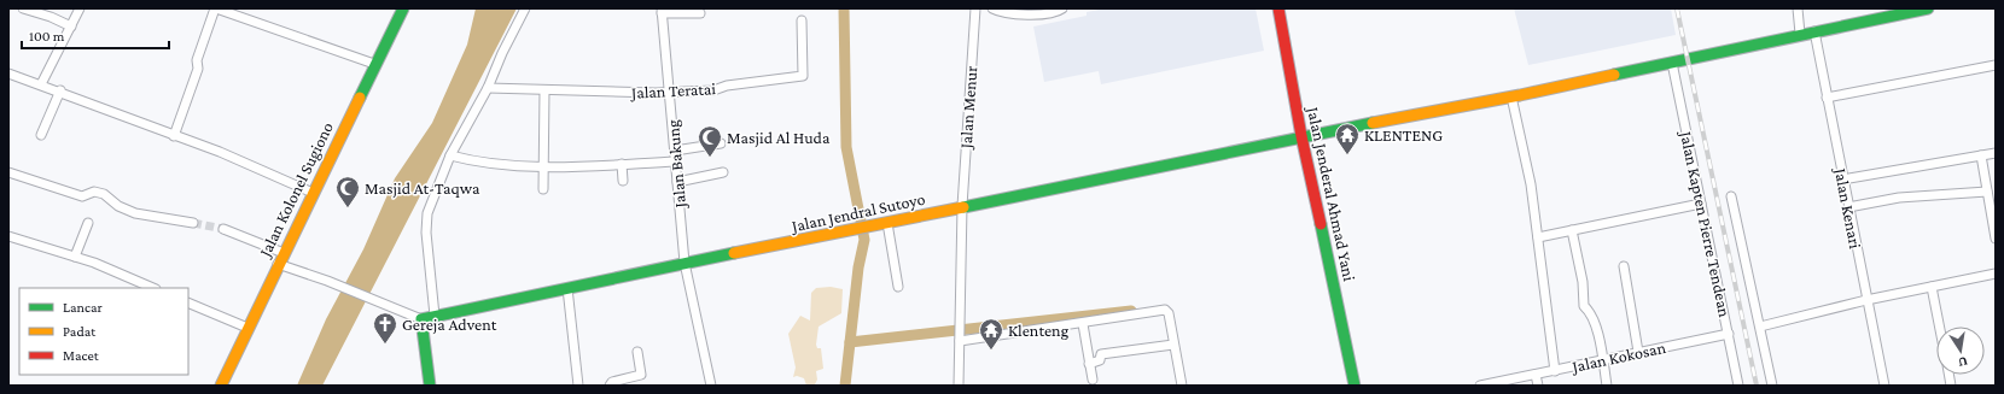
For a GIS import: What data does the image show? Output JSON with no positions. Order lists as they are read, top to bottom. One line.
{"streets":{"street":["Jalan Teratai","Jalan Menur","Jalan Bakung","Jalan Kolonel Sugiono","Jalan Jenderal Ahmad Yani","Jalan Kenari","Jalan Jendral Sutoyo","Jalan Kapten Pierre Tendean","Jalan Kokosan"]},"crossings":[["Jalan Teratai","Jalan Bakung"],["Jalan Menur","Jalan Jendral Sutoyo"],["Jalan Bakung","Jalan Jendral Sutoyo"],["Jalan Jenderal Ahmad Yani","Jalan Jendral Sutoyo"],["Jalan Kenari","Jalan Jendral Sutoyo"],["Jalan Jendral Sutoyo","Jalan Kapten Pierre Tendean"],["Jalan Kapten Pierre Tendean","Jalan Kokosan"]],"places":{"temple":["KLENTENG","Klenteng"],"mosque":["Masjid Al Huda","Masjid At-Taqwa"],"church":["Gereja Advent"]},"legend":["Lancar","Padat","Macet"],"scale_bar":"100 m","north":"bottom"}
